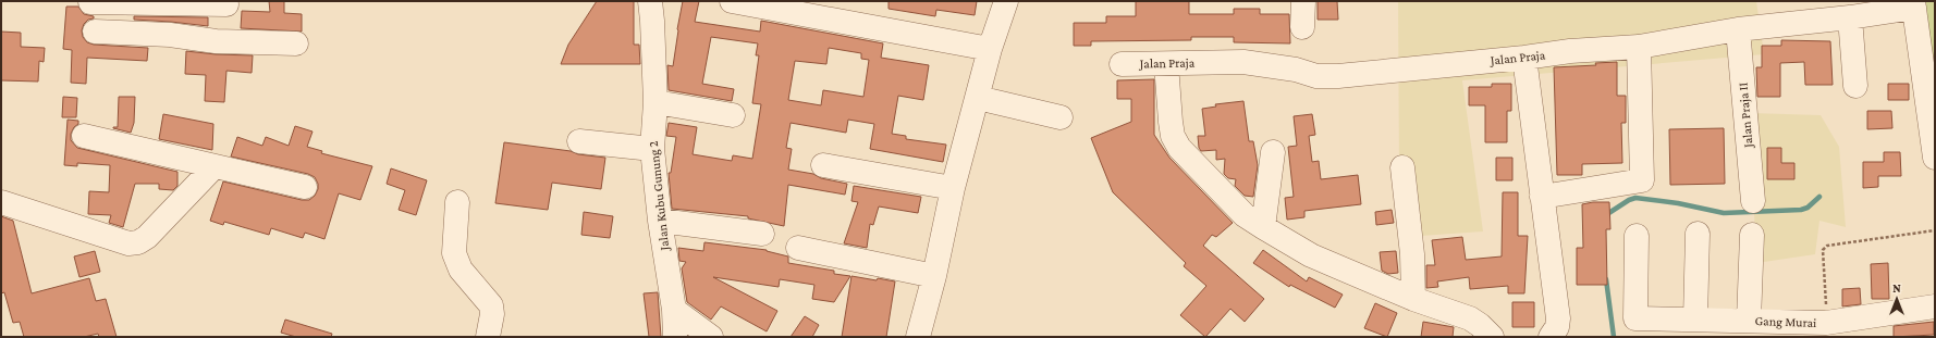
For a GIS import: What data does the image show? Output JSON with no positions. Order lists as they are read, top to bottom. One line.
{"streets":{"street":["Jalan Praja","Jalan Praja II","Jalan Kubu Gunung 2","Gang Murai"]},"crossings":[["Jalan Praja","Jalan Praja II"]],"north":"top"}
